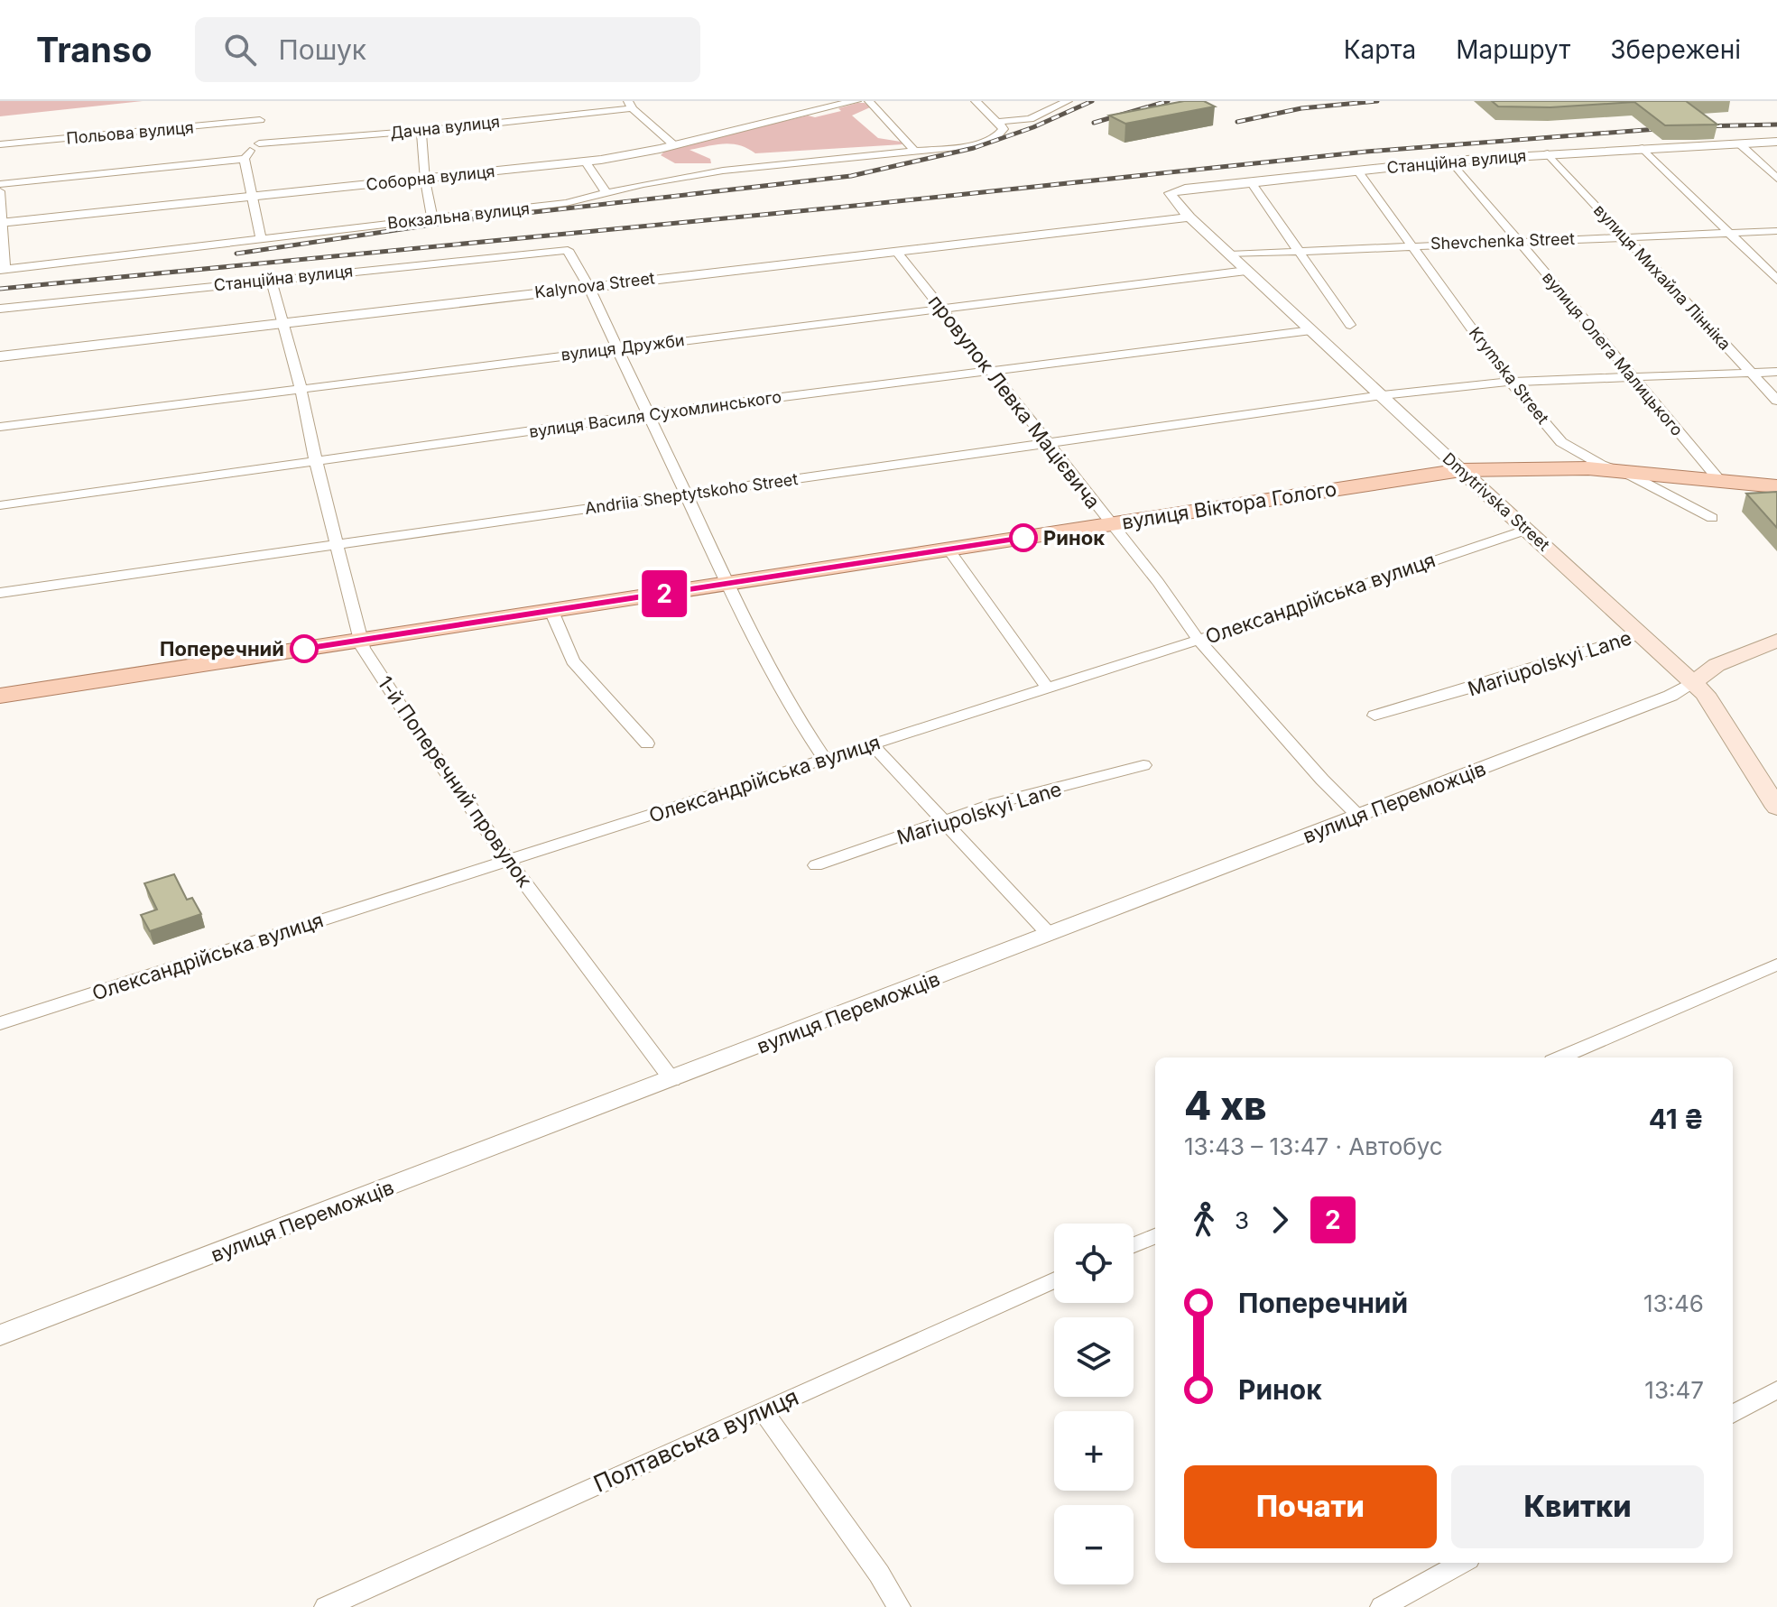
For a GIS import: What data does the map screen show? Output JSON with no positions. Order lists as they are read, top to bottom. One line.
{"streets":{"main road":["Dmytrivska Street","вулиця Віктора Голого"],"street":["Дачна вулиця","Польова вулиця","Станційна вулиця","Соборна вулиця","Вокзальна вулиця","Shevchenka Street","вулиця Михайла Лінніка","Kalynova Street","вулиця Дружби","вулиця Олега Малицького","Krymska Street","провулок Левка Мацієвича","вулиця Василя Сухомлинського","Andriia Sheptytskoho Street","Олександрійська вулиця","Mariupolskyi Lane","1-й Поперечний провулок","вулиця Переможців","Полтавська вулиця"]},"crossings":[["Дачна вулиця","Польова вулиця"],["Станційна вулиця","вулиця Михайла Лінніка"],["Станційна вулиця","Kalynova Street"],["Станційна вулиця","вулиця Олега Малицького"],["Станційна вулиця","Krymska Street"],["Станційна вулиця","Dmytrivska Street"],["Станційна вулиця","1-й Поперечний провулок"],["Shevchenka Street","вулиця Михайла Лінніка"],["Shevchenka Street","вулиця Олега Малицького"],["Shevchenka Street","Krymska Street"],["Shevchenka Street","Dmytrivska Street"],["вулиця Михайла Лінніка","Andriia Sheptytskoho Street"],["Kalynova Street","провулок Левка Мацієвича"],["Kalynova Street","Dmytrivska Street"],["Kalynova Street","1-й Поперечний провулок"],["вулиця Дружби","провулок Левка Мацієвича"],["вулиця Дружби","Dmytrivska Street"],["вулиця Дружби","1-й Поперечний провулок"],["вулиця Олега Малицького","Andriia Sheptytskoho Street"],["вулиця Олега Малицького","вулиця Віктора Голого"],["Krymska Street","Andriia Sheptytskoho Street"],["Krymska Street","вулиця Віктора Голого"],["провулок Левка Мацієвича","вулиця Василя Сухомлинського"],["провулок Левка Мацієвича","Andriia Sheptytskoho Street"],["провулок Левка Мацієвича","вулиця Віктора Голого"],["провулок Левка Мацієвича","Олександрійська вулиця"],["провулок Левка Мацієвича","вулиця Переможців"],["вулиця Василя Сухомлинського","Dmytrivska Street"],["вулиця Василя Сухомлинського","1-й Поперечний провулок"],["Andriia Sheptytskoho Street","Dmytrivska Street"],["Andriia Sheptytskoho Street","1-й Поперечний провулок"],["Dmytrivska Street","вулиця Віктора Голого"],["Dmytrivska Street","Олександрійська вулиця"],["Dmytrivska Street","Mariupolskyi Lane"],["Dmytrivska Street","вулиця Переможців"],["вулиця Віктора Голого","1-й Поперечний провулок"],["Олександрійська вулиця","1-й Поперечний провулок"],["1-й Поперечний провулок","вулиця Переможців"]],"places":["Ринок","Поперечний"],"lines":["bus line 2"],"page":{"header":"Transo","search":"Пошук","nav":["Карта","Маршрут","Збережені"],"on_map":"2","heading":["4 хв","13:43 – 13:47 · Автобус","41 ₴"],"legs":["3","2"],"map_buttons":["+","−"],"list":[{"name":"Поперечний","value":"13:46"},{"name":"Ринок","value":"13:47"}],"buttons":["Почати","Квитки"]}}
